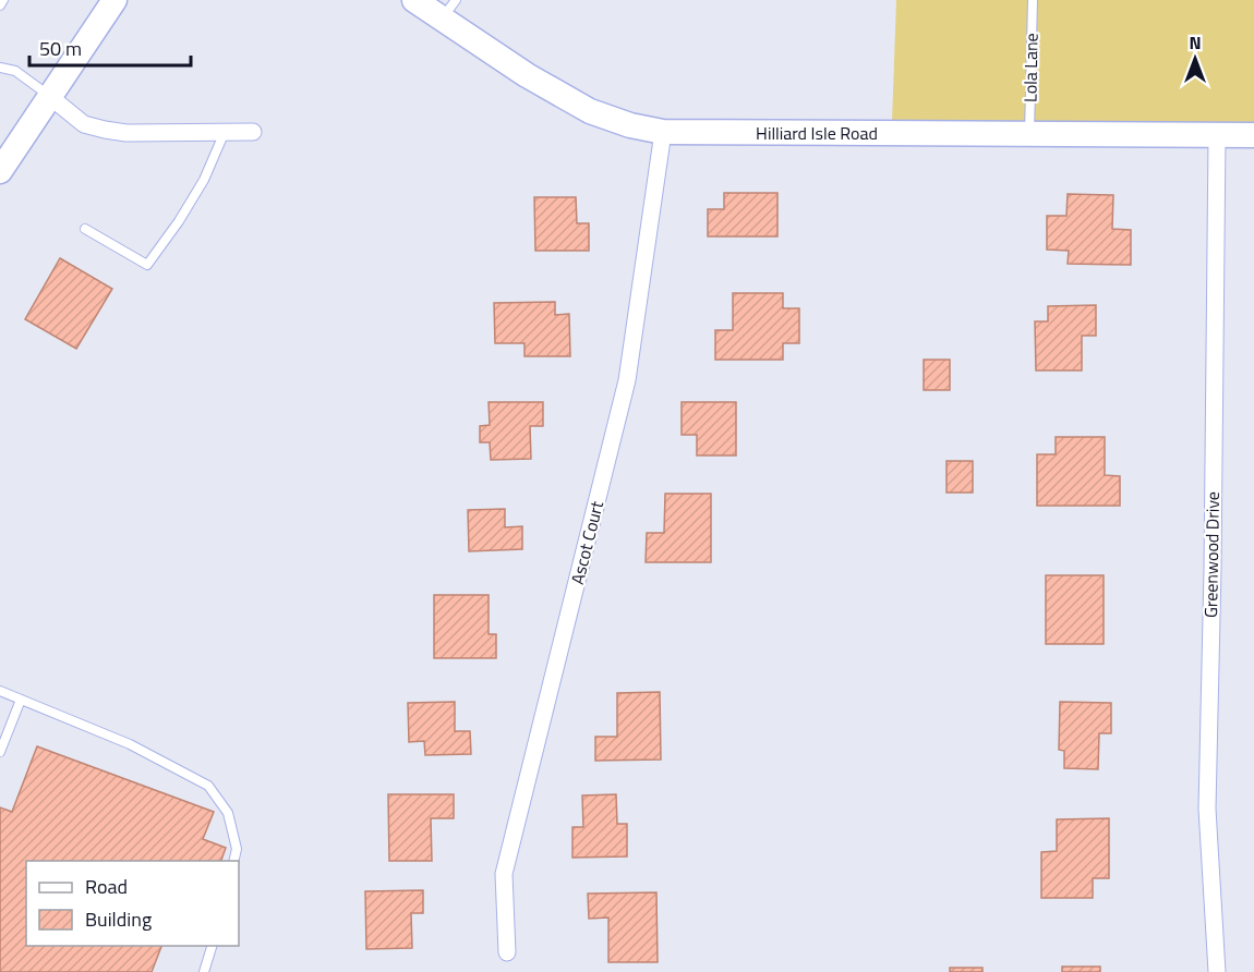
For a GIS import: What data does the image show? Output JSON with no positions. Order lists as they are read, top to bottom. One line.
{"streets":{"street":["Hilliard Isle Road","Ascot Court","Greenwood Drive"],"lane":["Lola Lane"]},"crossings":[["Lola Lane","Hilliard Isle Road"],["Hilliard Isle Road","Ascot Court"],["Hilliard Isle Road","Greenwood Drive"]],"legend":["Road","Building"],"scale_bar":"50 m","north":"top"}
